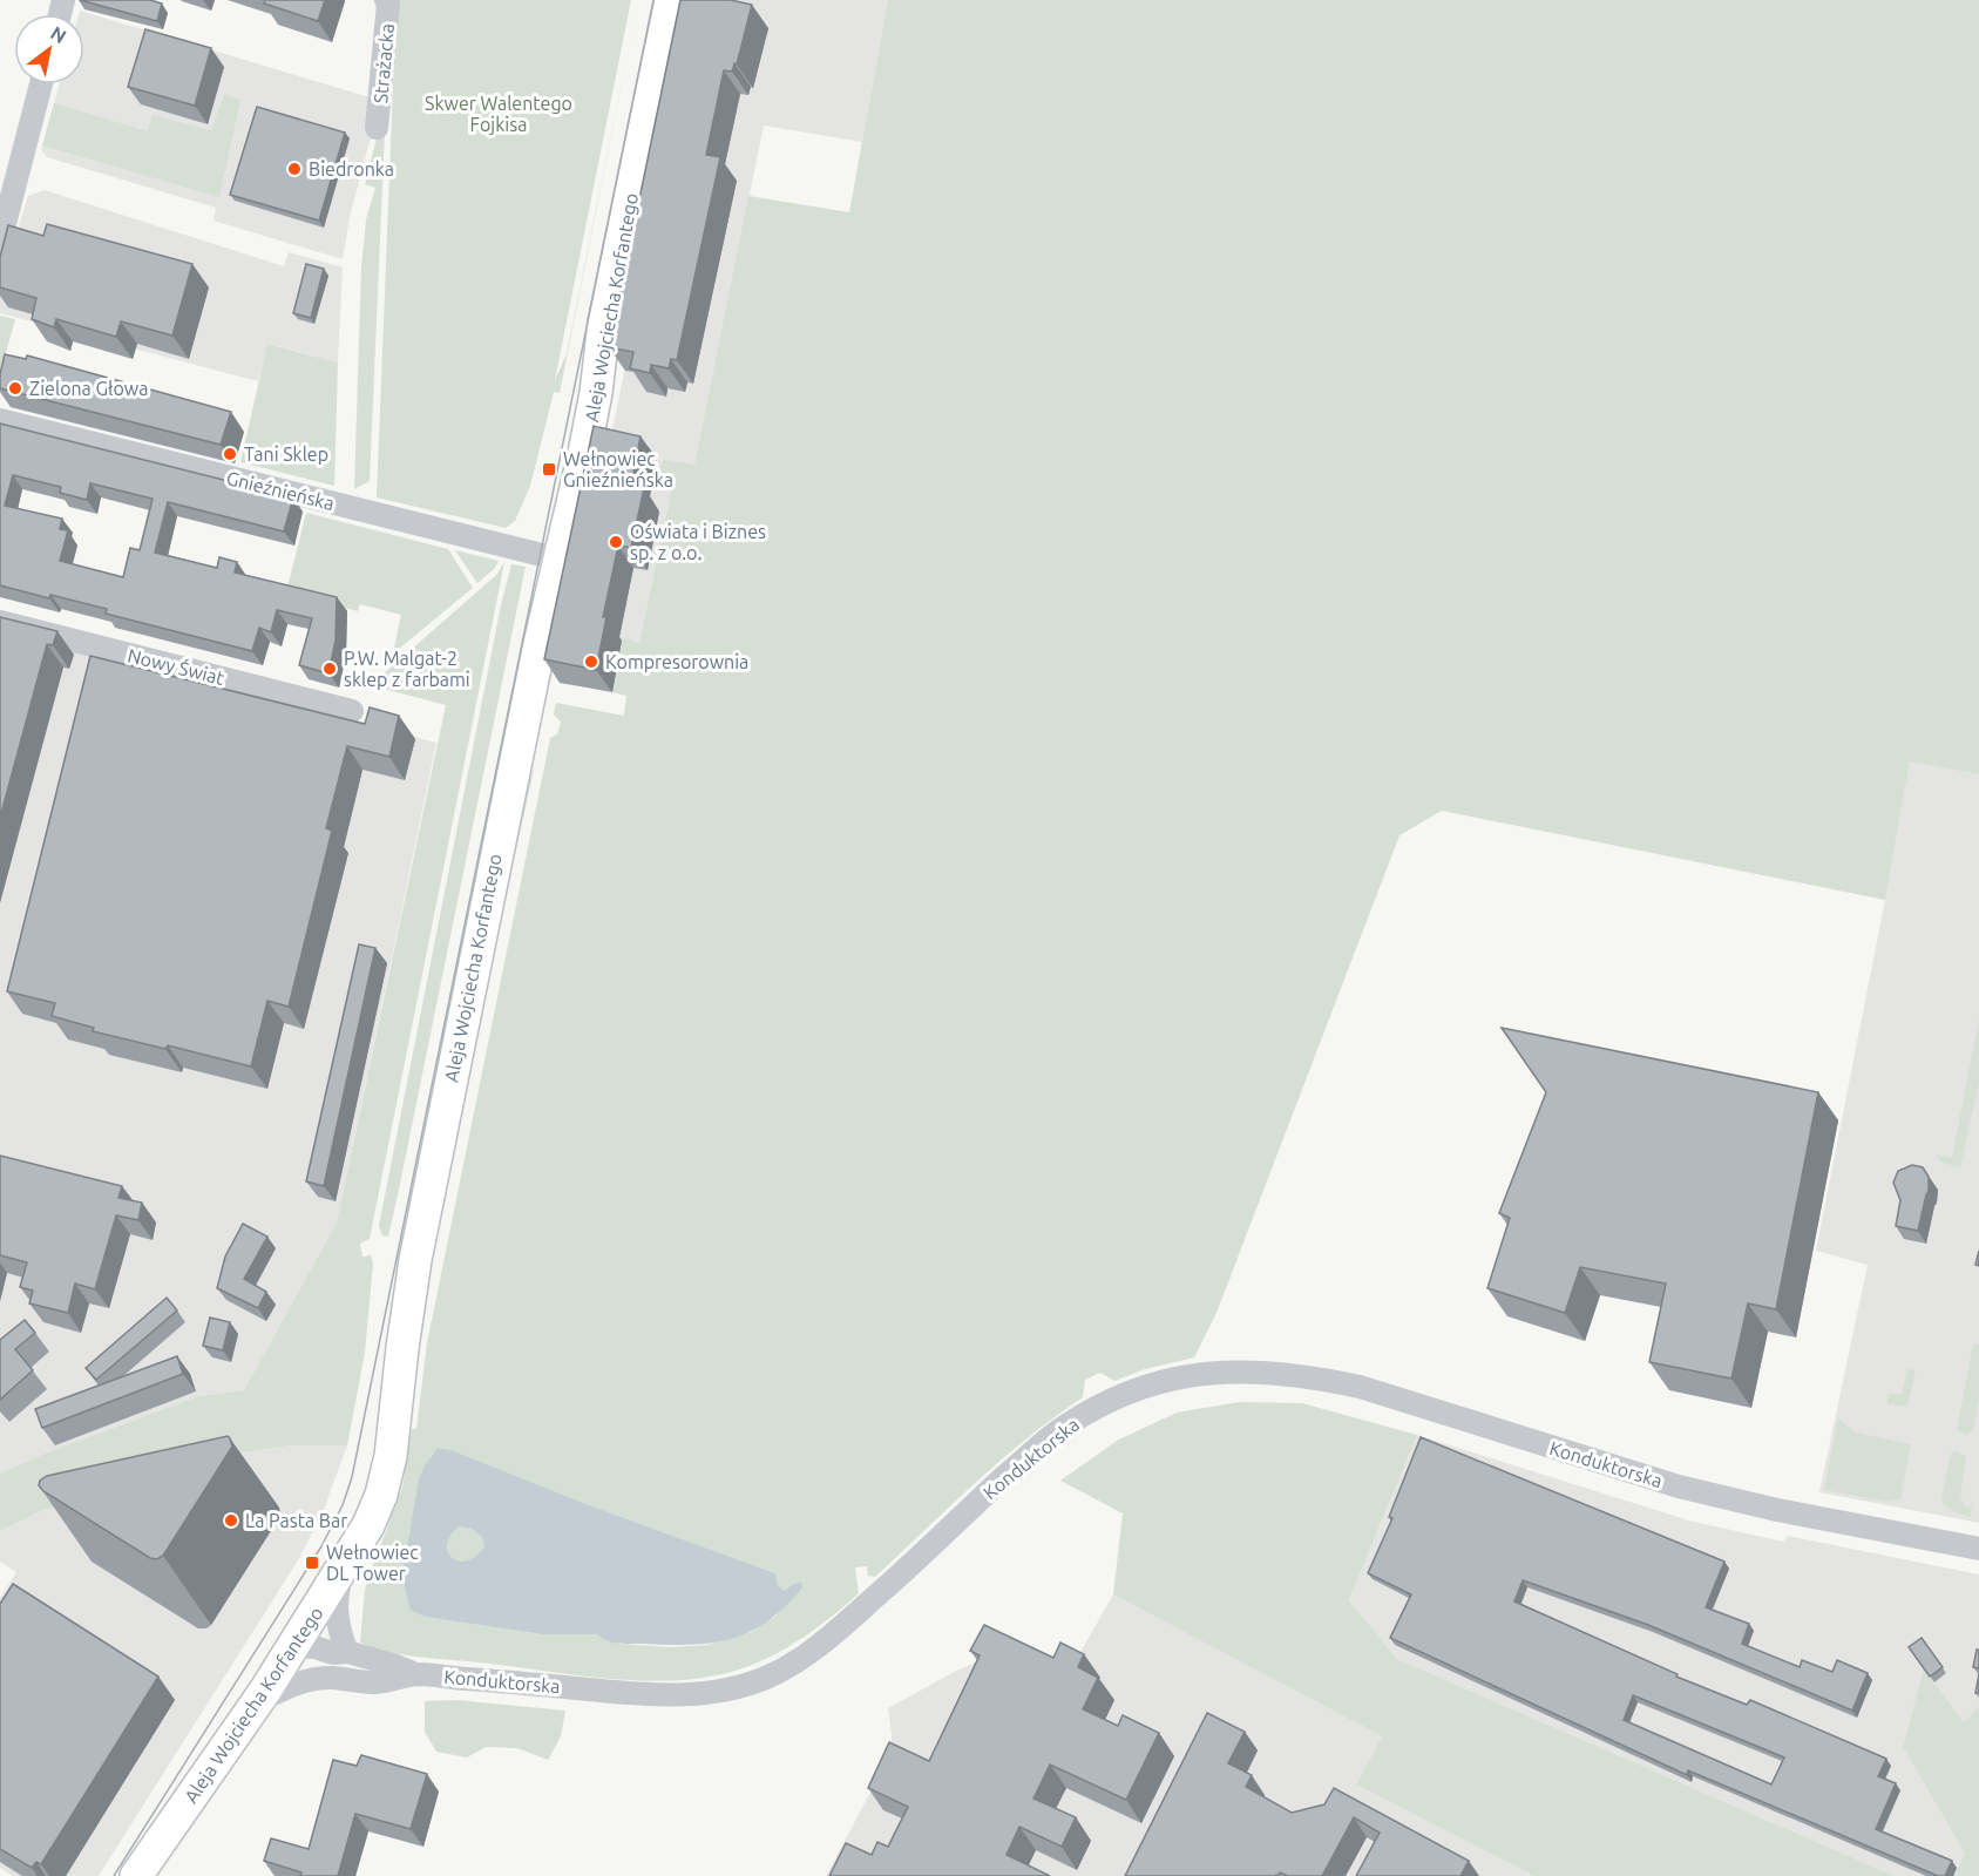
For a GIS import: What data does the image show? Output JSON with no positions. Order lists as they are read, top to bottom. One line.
{"streets":{"main road":["Aleja Wojciecha Korfantego"],"street":["Strażacka","Gnieźnieńska","Nowy Świat","Konduktorska"]},"crossings":[["Aleja Wojciecha Korfantego","Gnieźnieńska"],["Aleja Wojciecha Korfantego","Konduktorska"]],"parks":["Skwer Walentego Fojkisa"],"places":{"other":["Biedronka","Zielona Głowa","Tani Sklep","Oświata i Biznes sp. z o.o.","Kompresorownia","P.W. Malgat-2 sklep z farbami","La Pasta Bar"],"transit":["Wełnowiec Gnieźnieńska","Wełnowiec DL Tower"]},"north":"top right"}
